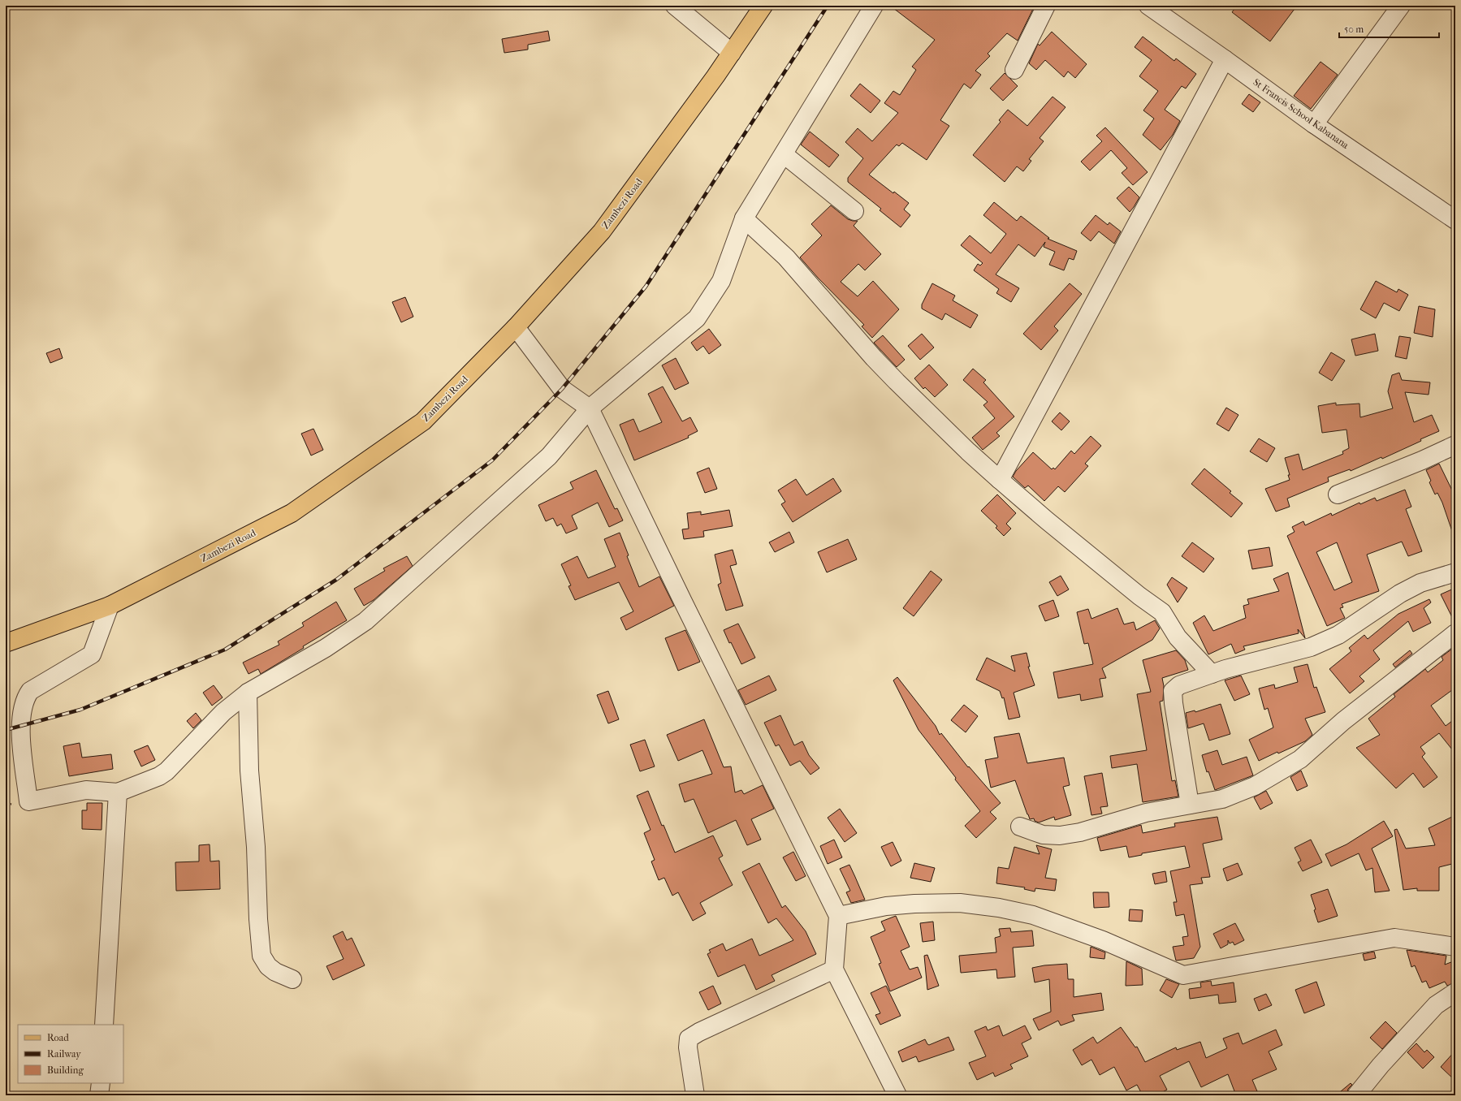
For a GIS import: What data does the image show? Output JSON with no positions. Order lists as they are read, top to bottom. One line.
{"streets":{"main road":["Zambezi Road"],"street":["St Francis School Kabanana"]},"legend":["Road","Railway","Building"],"scale_bar":"50 m"}
